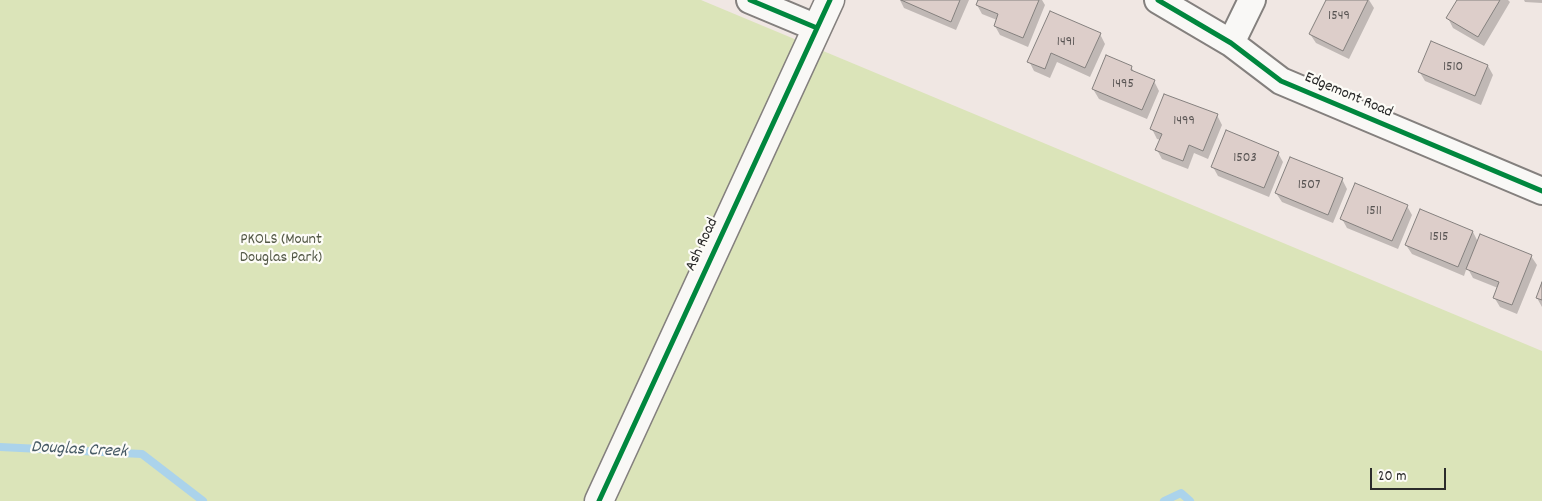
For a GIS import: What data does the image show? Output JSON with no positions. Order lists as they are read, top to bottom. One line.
{"streets":{"main road":["Ash Road"],"street":["Edgemont Road"]},"water":["Douglas Creek"],"parks":["PKOLS (Mount Douglas Park)"],"house_numbers":["1549","1491","1510","1495","1499","1503","1507","1511","1515"],"scale_bar":"20 m"}
